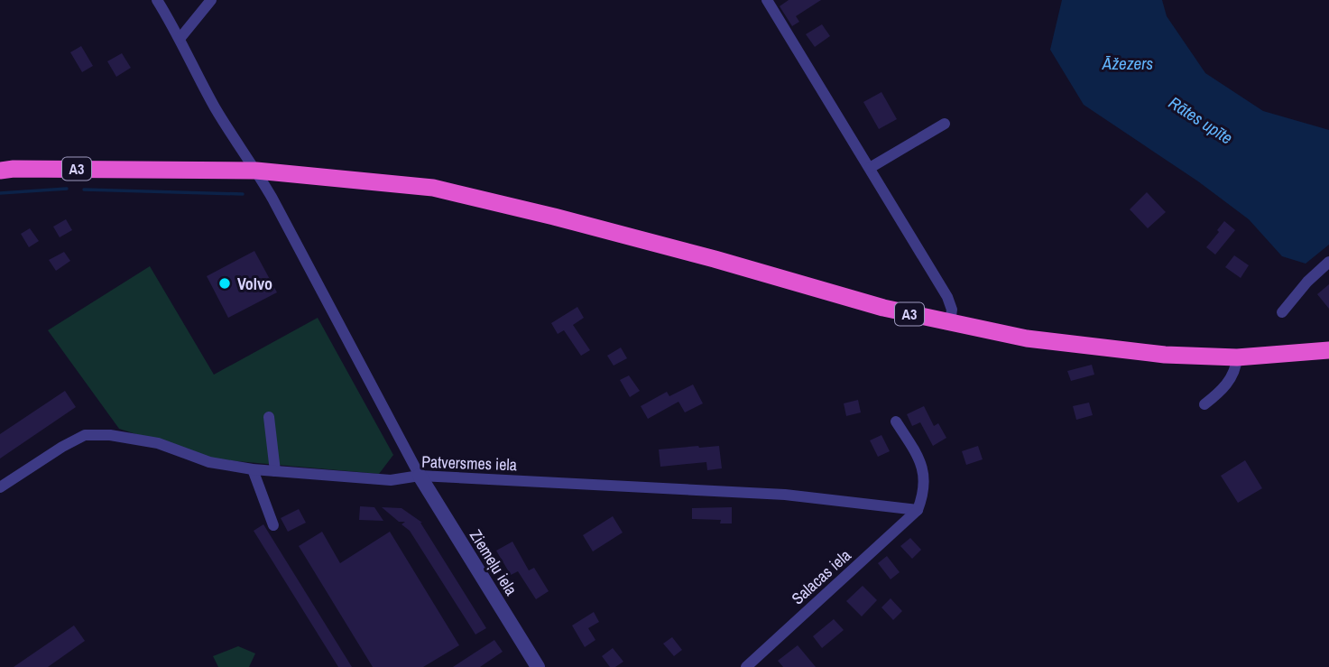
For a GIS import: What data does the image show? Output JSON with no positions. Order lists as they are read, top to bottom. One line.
{"streets":{"highway":["A3"],"street":["Patversmes iela","Ziemeļu iela","Salacas iela"]},"crossings":[["Patversmes iela","Ziemeļu iela"],["Patversmes iela","Salacas iela"]],"water":["Āžezers","Rātes upīte"],"places":["Volvo"]}
